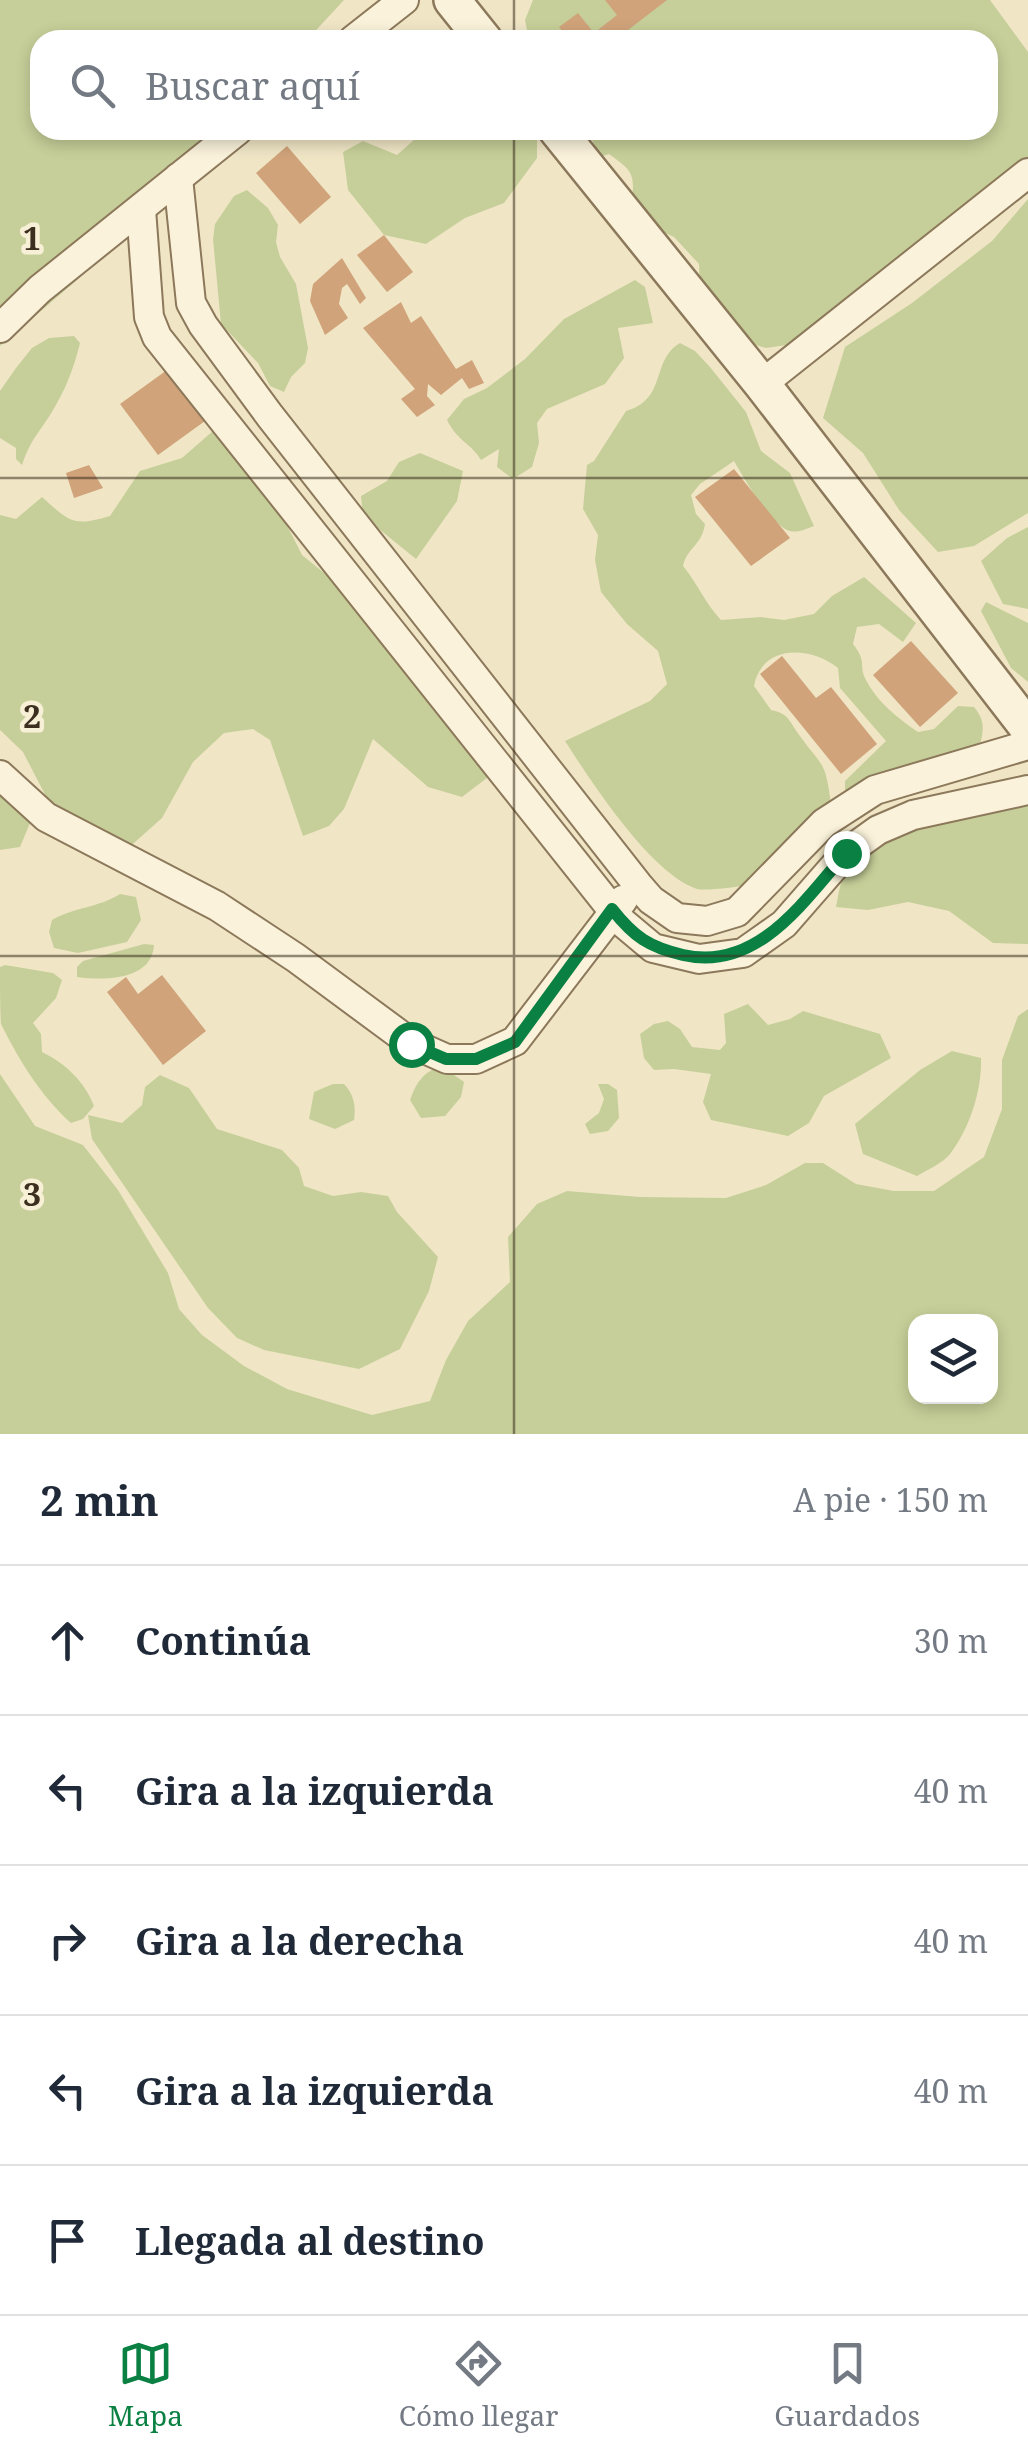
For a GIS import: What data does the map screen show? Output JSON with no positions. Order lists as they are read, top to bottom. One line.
{"page":{"search":"Buscar aquí","heading":["2 min","A pie · 150 m"],"list":[["Continúa","30 m"],["Gira a la izquierda","40 m"],["Gira a la derecha","40 m"],["Gira a la izquierda","40 m"],"Llegada al destino"],"nav":["Mapa","Cómo llegar","Guardados"]},"grid":{"rows":["1","2","3"]}}
